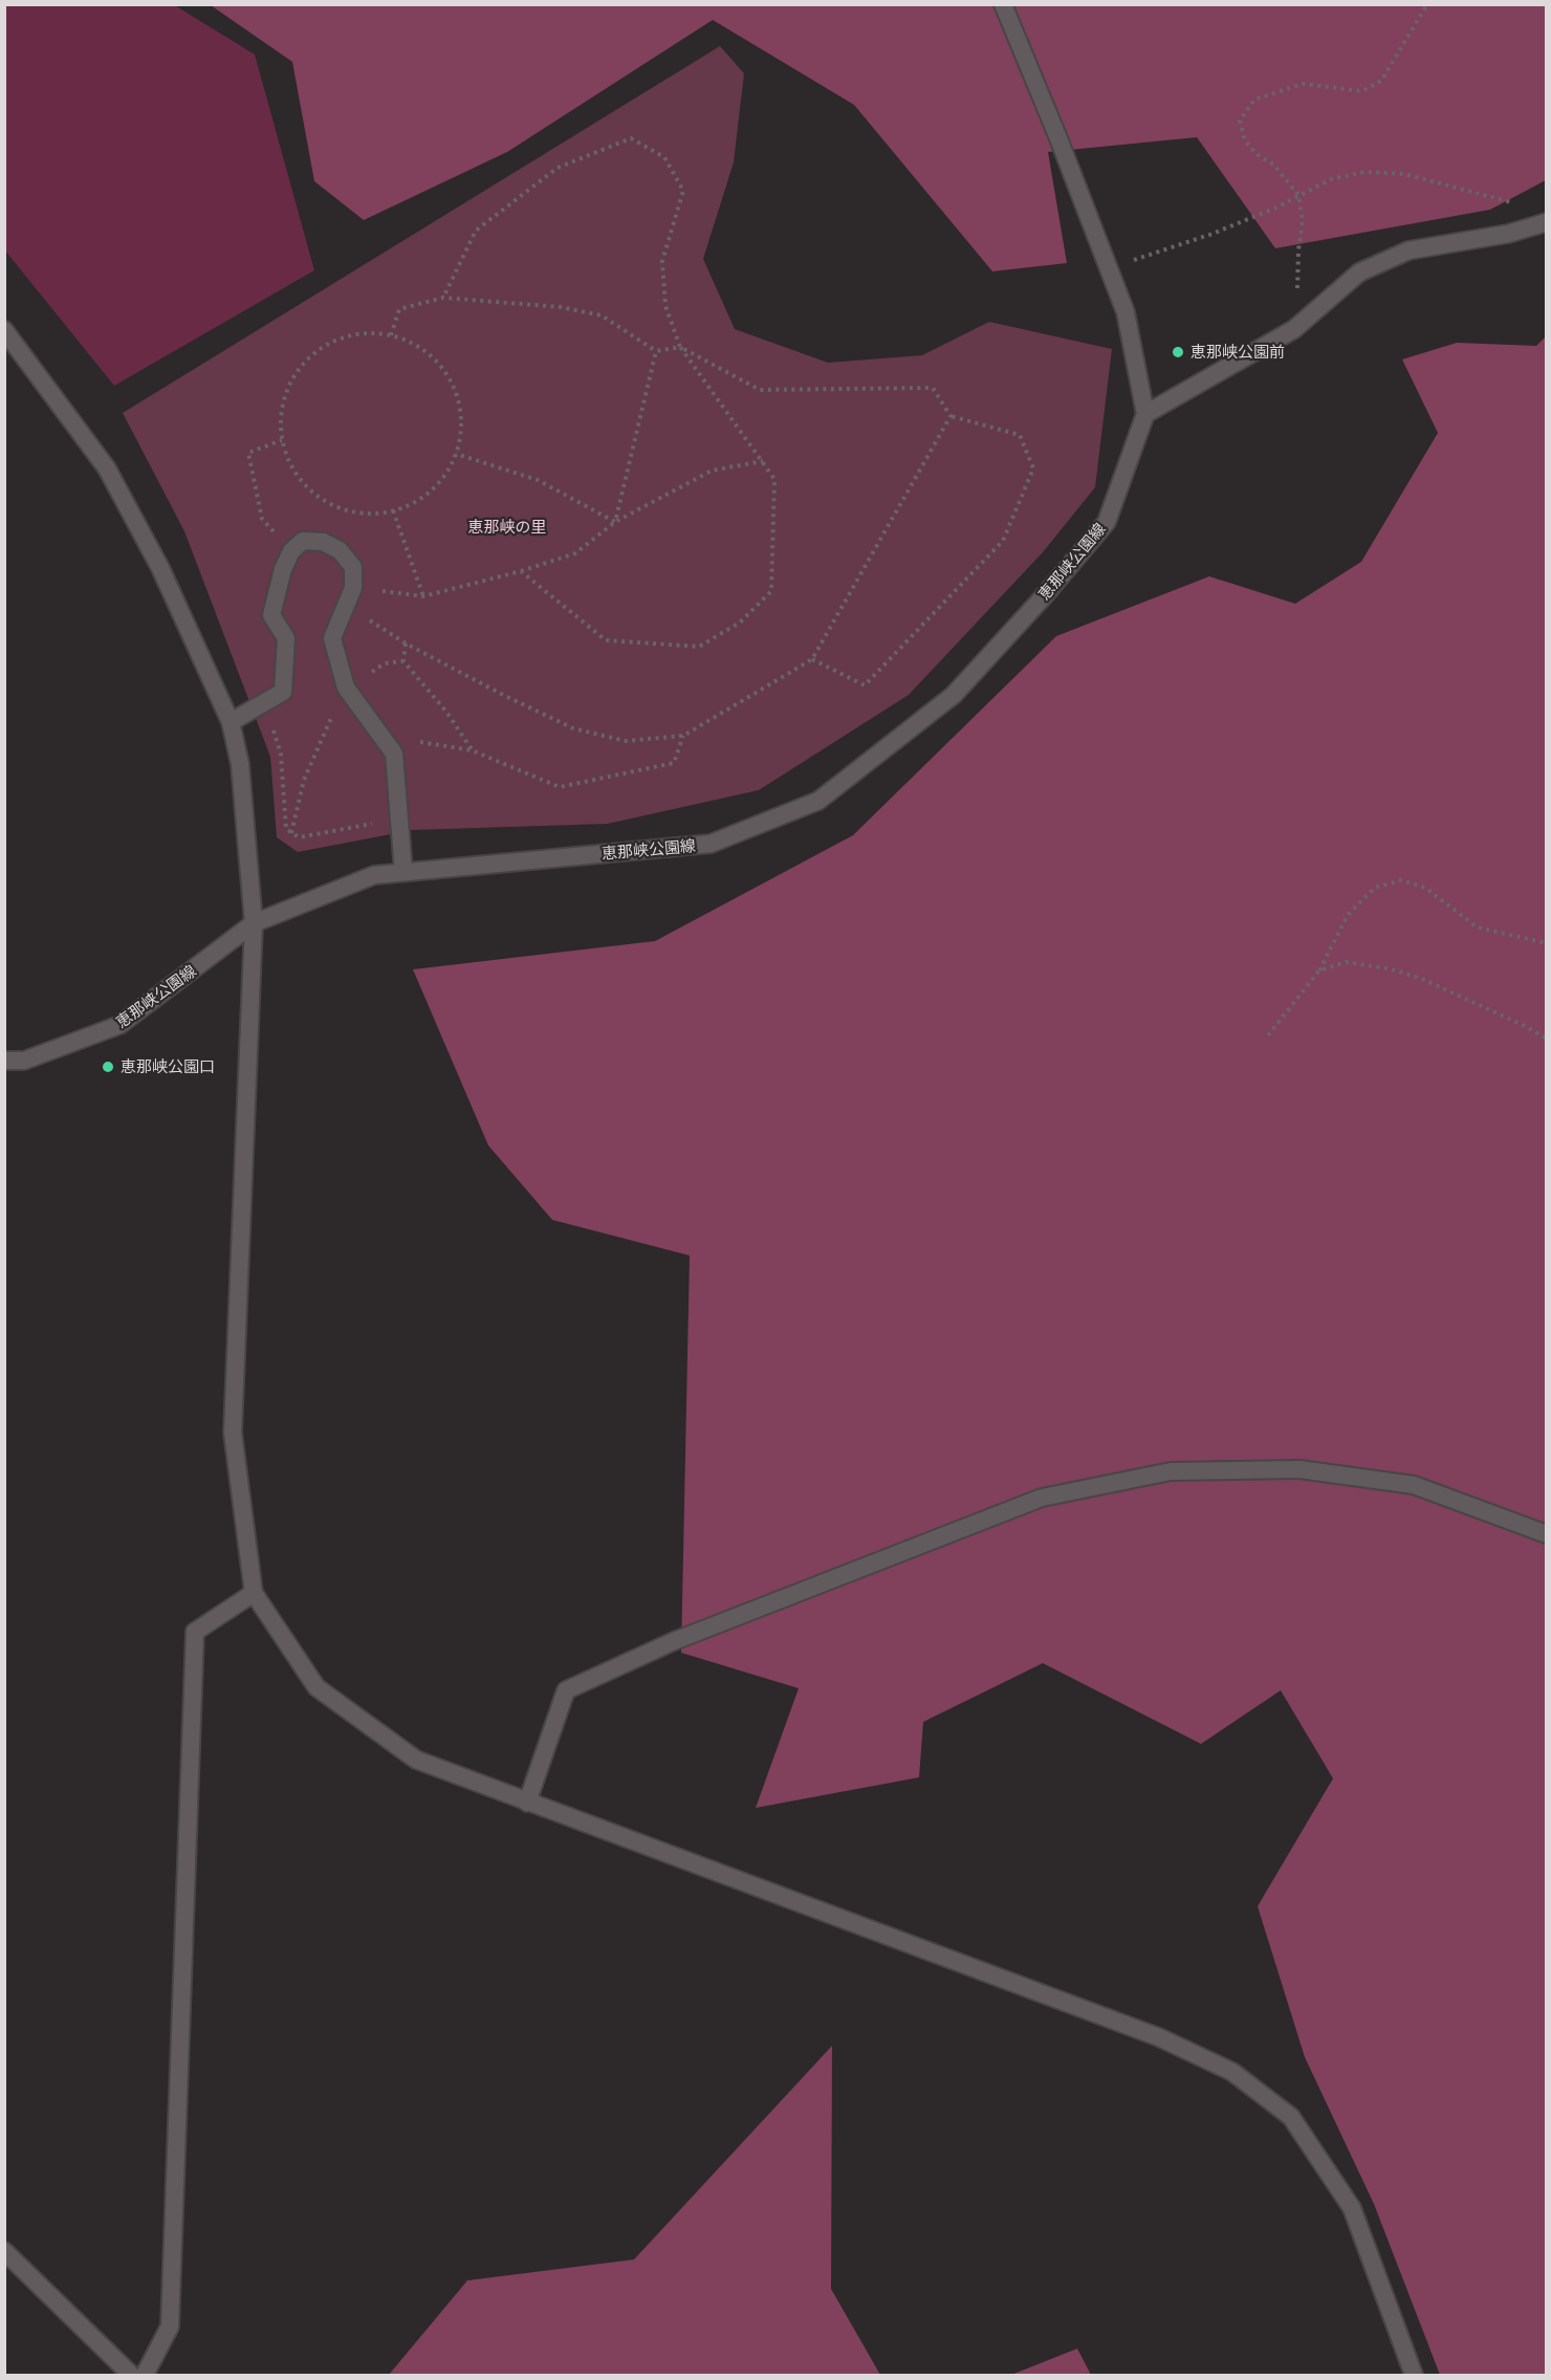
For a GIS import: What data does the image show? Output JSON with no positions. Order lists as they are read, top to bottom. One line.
{"streets":{"street":["恵那峡公園線"]},"parks":["恵那峡の里"],"places":["恵那峡公園前","恵那峡公園口"]}
